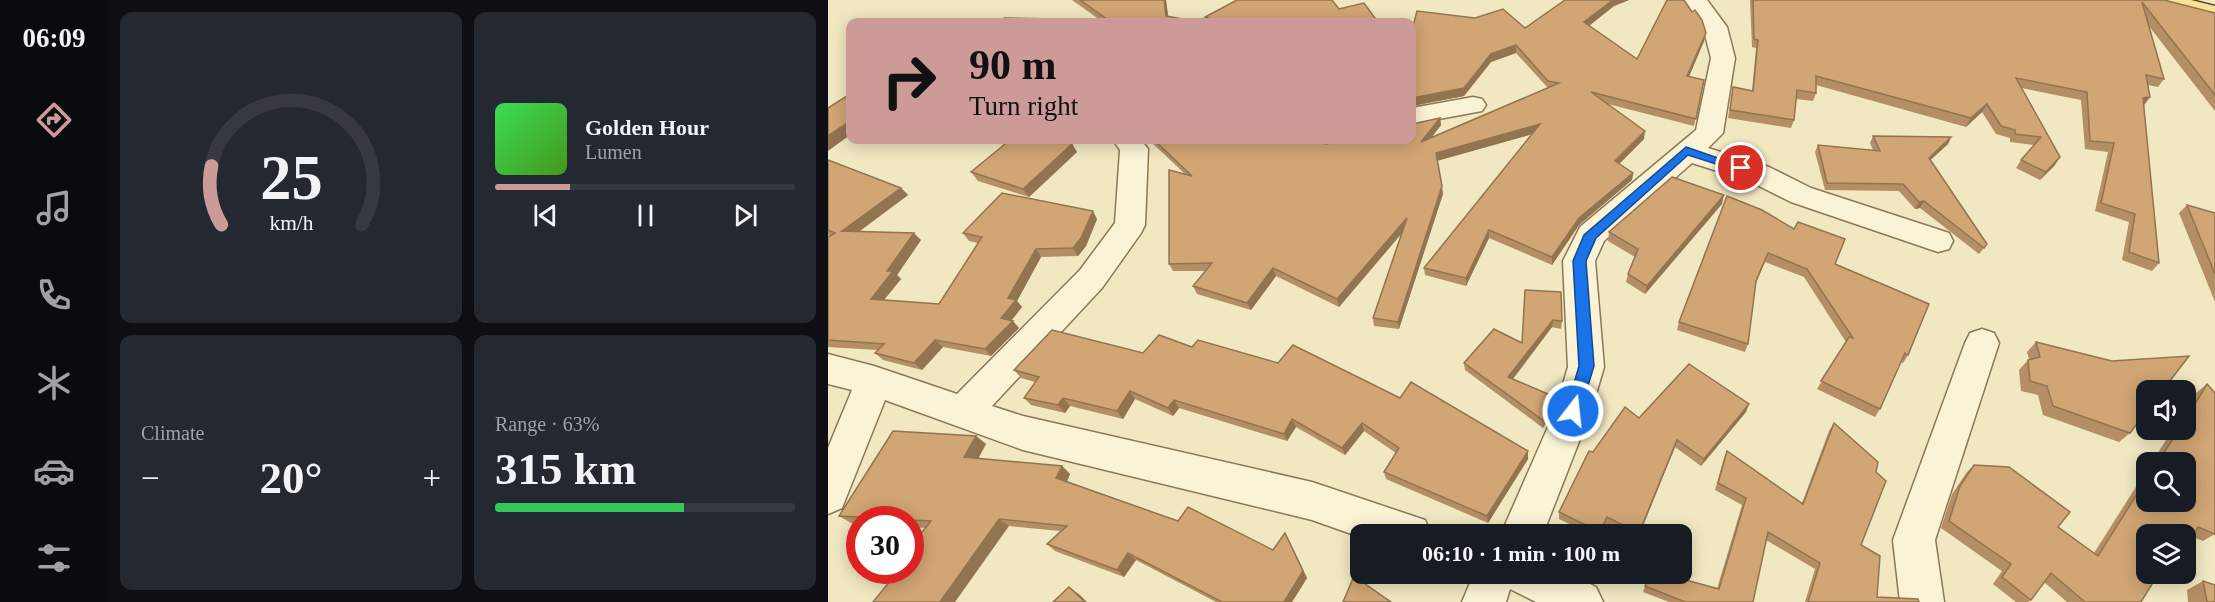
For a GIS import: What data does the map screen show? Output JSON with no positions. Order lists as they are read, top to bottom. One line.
{"page":{"tabs":"06:09","turn":["90 m","Turn right"],"song":["Golden Hour","Lumen"],"tile":["Climate",["Range · 63%","315 km"]],"heat":["−","20°","+"],"limit":"30","trip":"06:10 · 1 min · 100 m","gauge":["25","km/h"]}}
